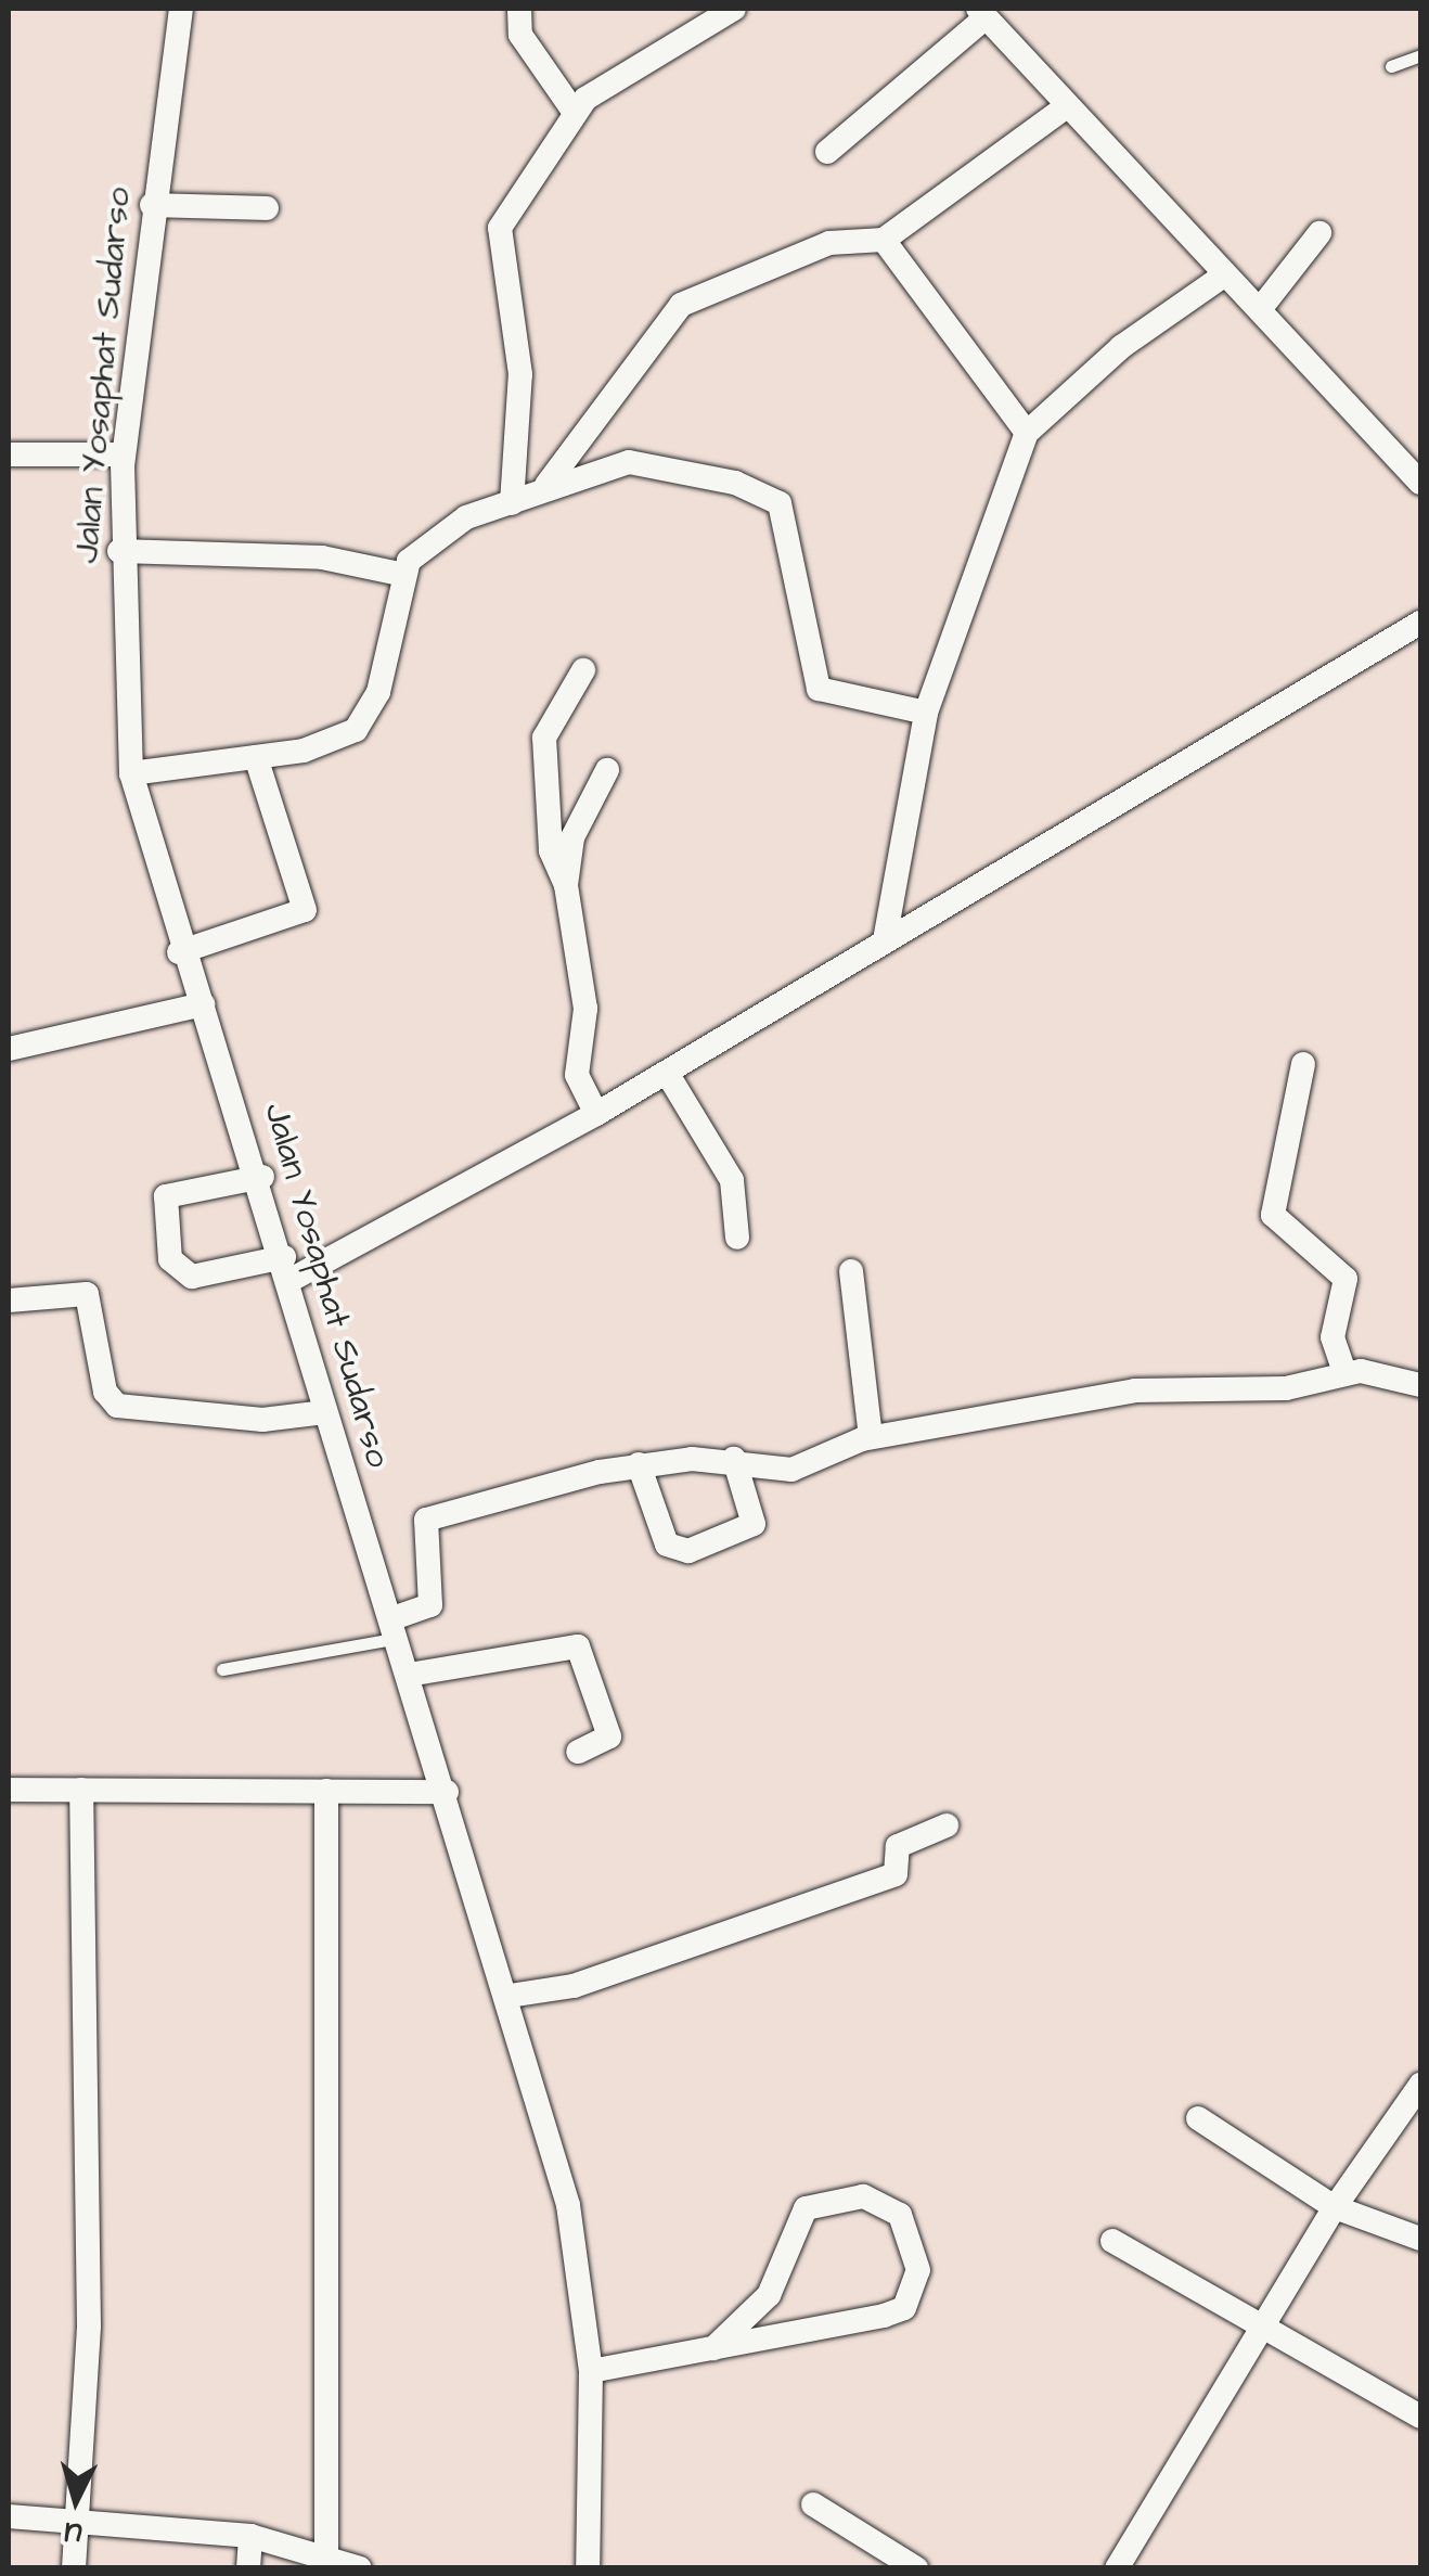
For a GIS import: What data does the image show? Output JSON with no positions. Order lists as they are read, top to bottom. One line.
{"streets":{"street":["Jalan Yosaphat Sudarso"]},"north":"bottom"}
